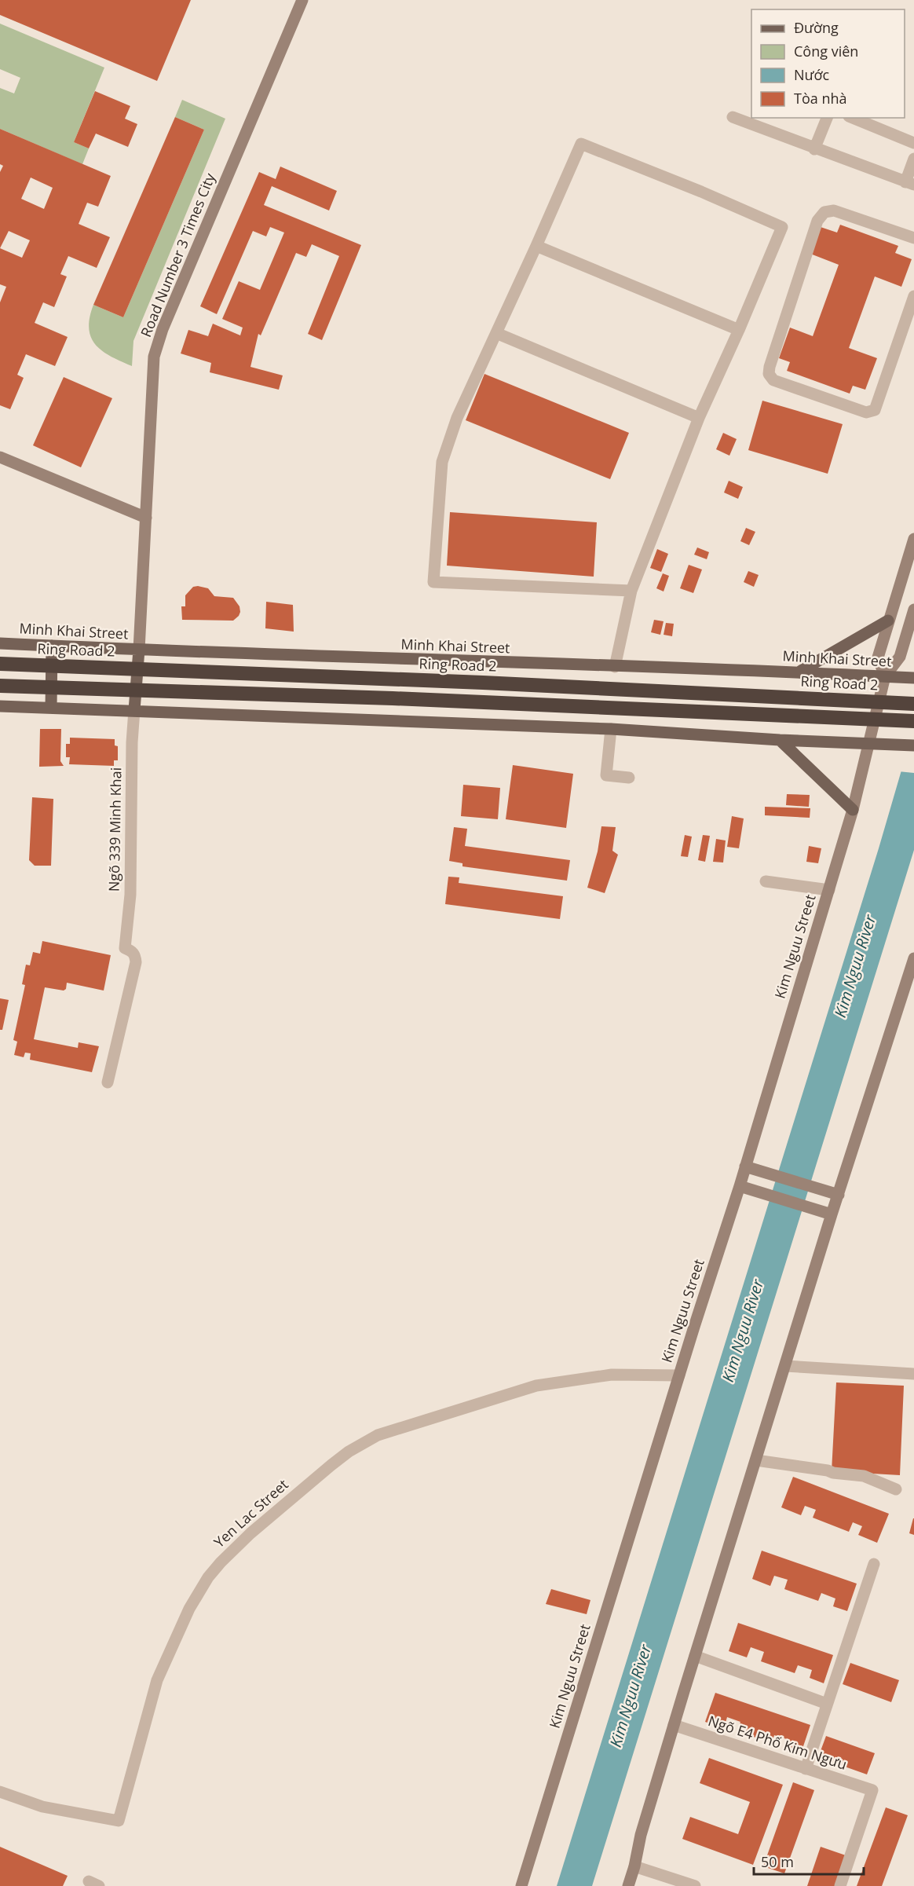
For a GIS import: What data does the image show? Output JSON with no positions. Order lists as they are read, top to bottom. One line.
{"streets":{"highway":["Ring Road 2"],"main road":["Road Number 3 Times City","Minh Khai Street","Kim Nguu Street"],"street":["Ngõ 339 Minh Khai","Yen Lac Street","Ngõ E4 Phố Kim Ngưu"]},"crossings":[["Road Number 3 Times City","Minh Khai Street"],["Minh Khai Street","Kim Nguu Street"],["Kim Nguu Street","Yen Lac Street"]],"water":["Kim Nguu River"],"legend":["Đường","Công viên","Nước","Tòa nhà"],"scale_bar":"50 m"}
